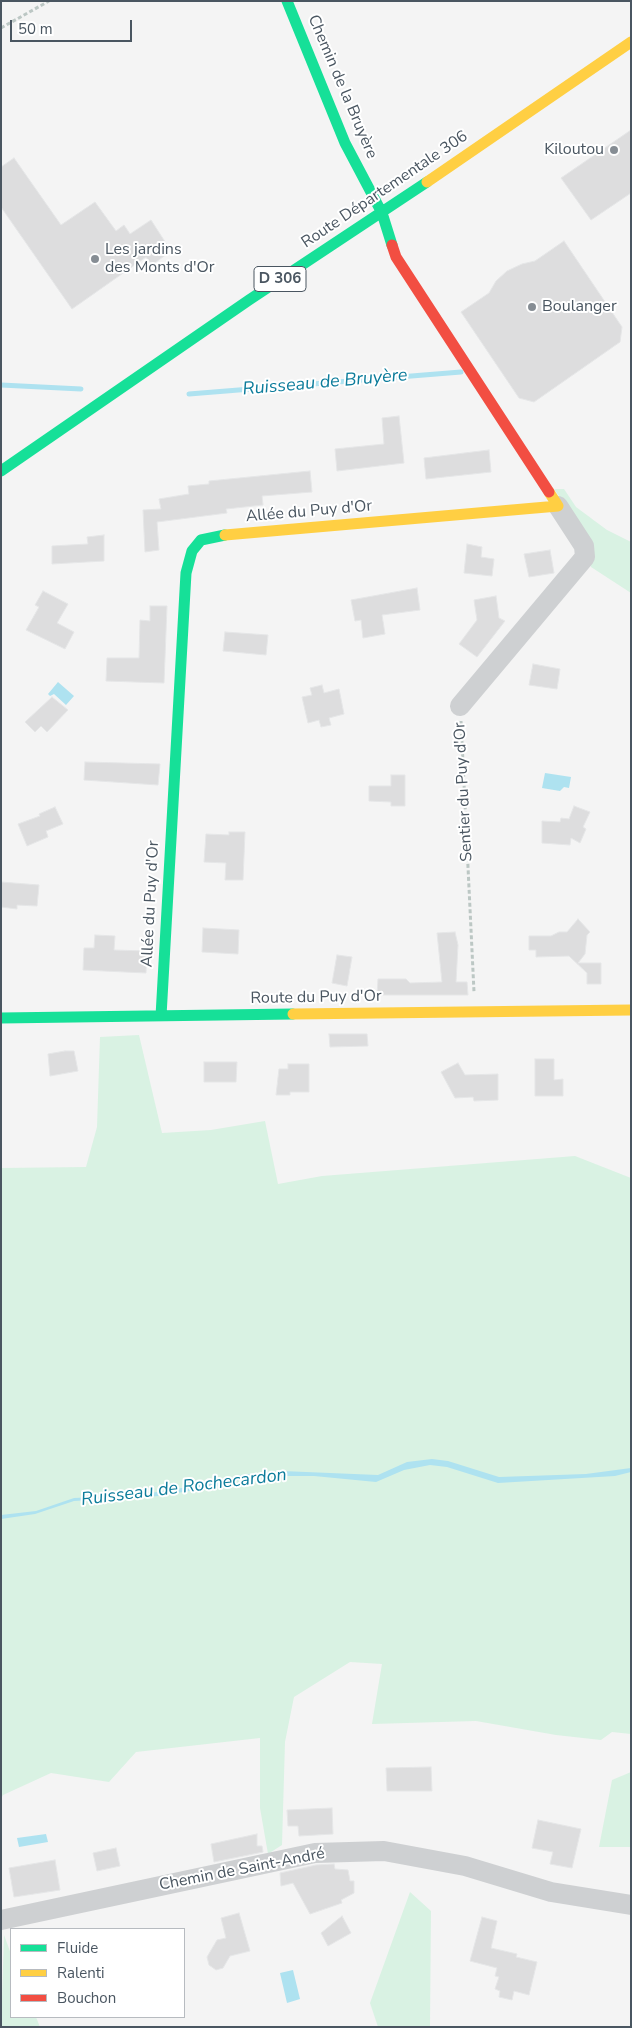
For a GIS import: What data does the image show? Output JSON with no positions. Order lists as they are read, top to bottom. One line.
{"streets":{"main road":["Chemin de la Bruyère","Route Départementale 306","D 306","Allée du Puy d'Or","Route du Puy d'Or"],"street":["Sentier du Puy d'Or","Chemin de Saint-André"]},"crossings":[["Chemin de la Bruyère","Route Départementale 306"],["Allée du Puy d'Or","Sentier du Puy d'Or"],["Allée du Puy d'Or","Route du Puy d'Or"],["Sentier du Puy d'Or","Route du Puy d'Or"]],"water":["Ruisseau de Bruyère","Ruisseau de Rochecardon"],"places":["Kiloutou","Les jardins des Monts d'Or","Boulanger"],"legend":["Fluide","Ralenti","Bouchon"],"scale_bar":"50 m"}
